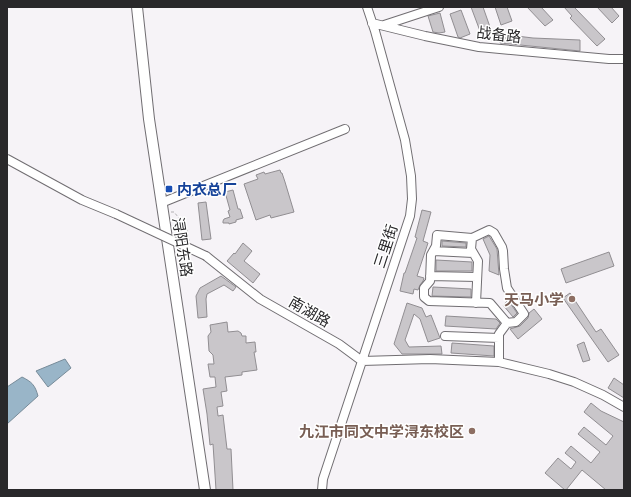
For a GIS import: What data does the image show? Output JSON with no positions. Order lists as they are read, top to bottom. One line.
{"streets":{"main road":["浔阳东路"],"street":["战备路","三里街","南湖路"]},"crossings":[["战备路","三里街"],["三里街","南湖路"]],"places":{"transit":["内衣总厂"],"other":["天马小学","九江市同文中学浔东校区"]}}
